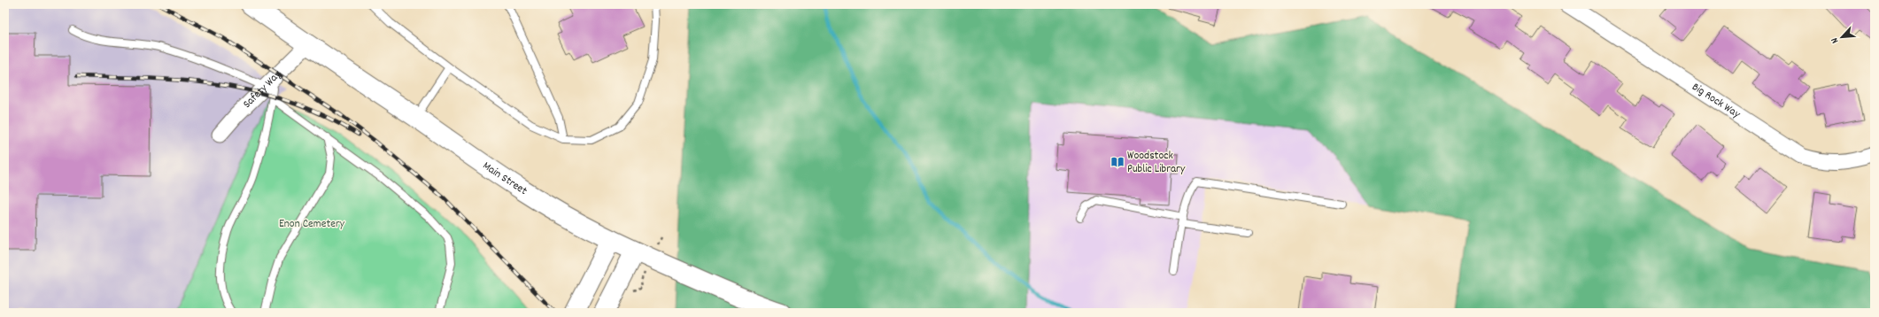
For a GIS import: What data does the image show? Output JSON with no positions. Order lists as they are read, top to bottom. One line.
{"streets":{"main road":["Main Street"],"street":["Safety Way","Big Rock Way"]},"crossings":[["Safety Way","Main Street"]],"parks":["Enon Cemetery"],"places":{"library":["Woodstock Public Library"]},"north":"bottom left"}
